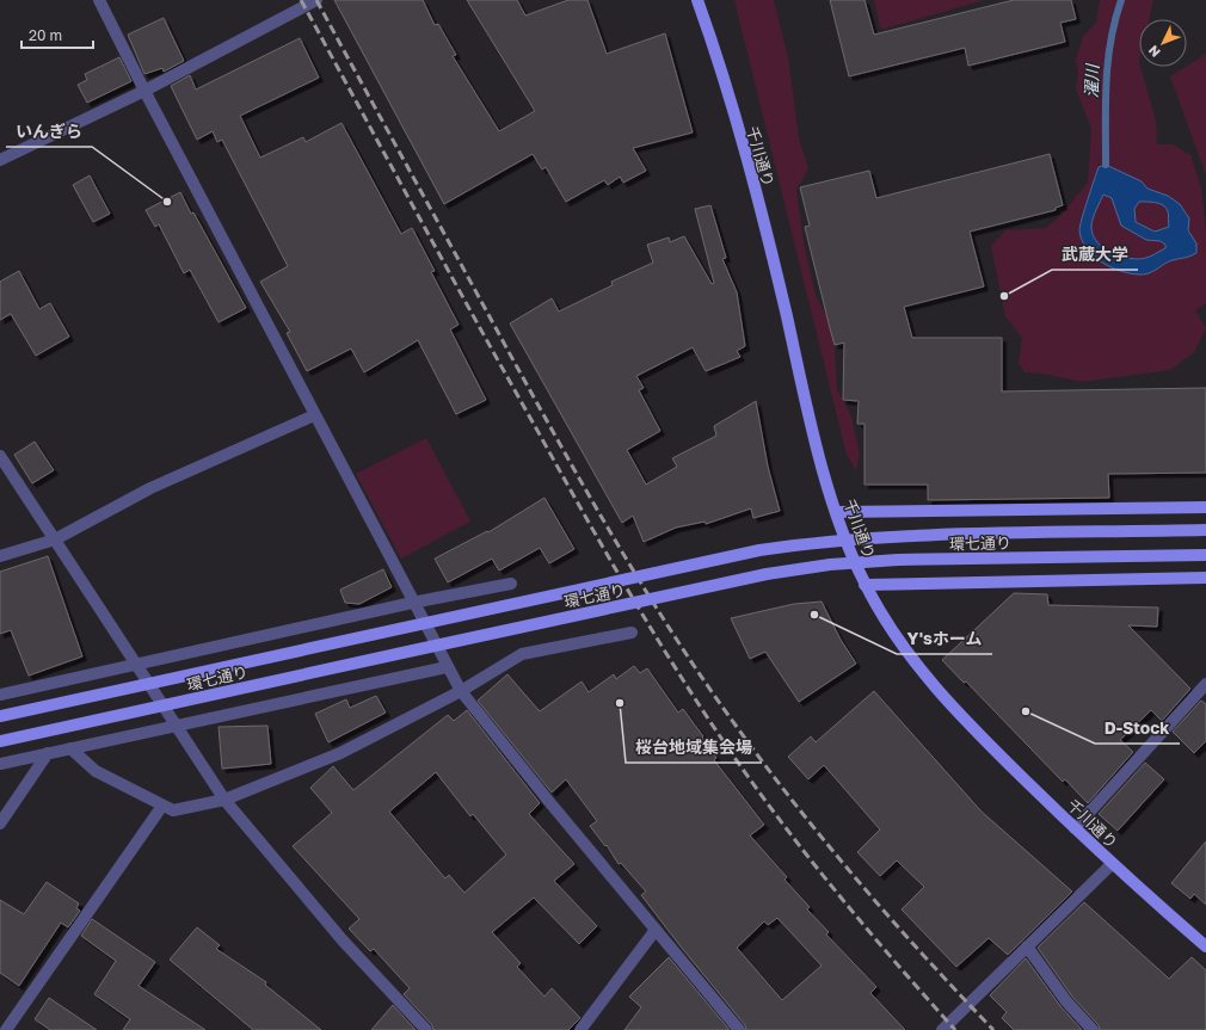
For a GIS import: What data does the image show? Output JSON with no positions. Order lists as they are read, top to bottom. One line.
{"streets":{"main road":["千川通り","環七通り"]},"water":["濯川"],"places":["いんぎら","武蔵大学","Y'sホーム","桜台地域集会場","D-Stock"],"scale_bar":"20 m","north":"bottom left"}
